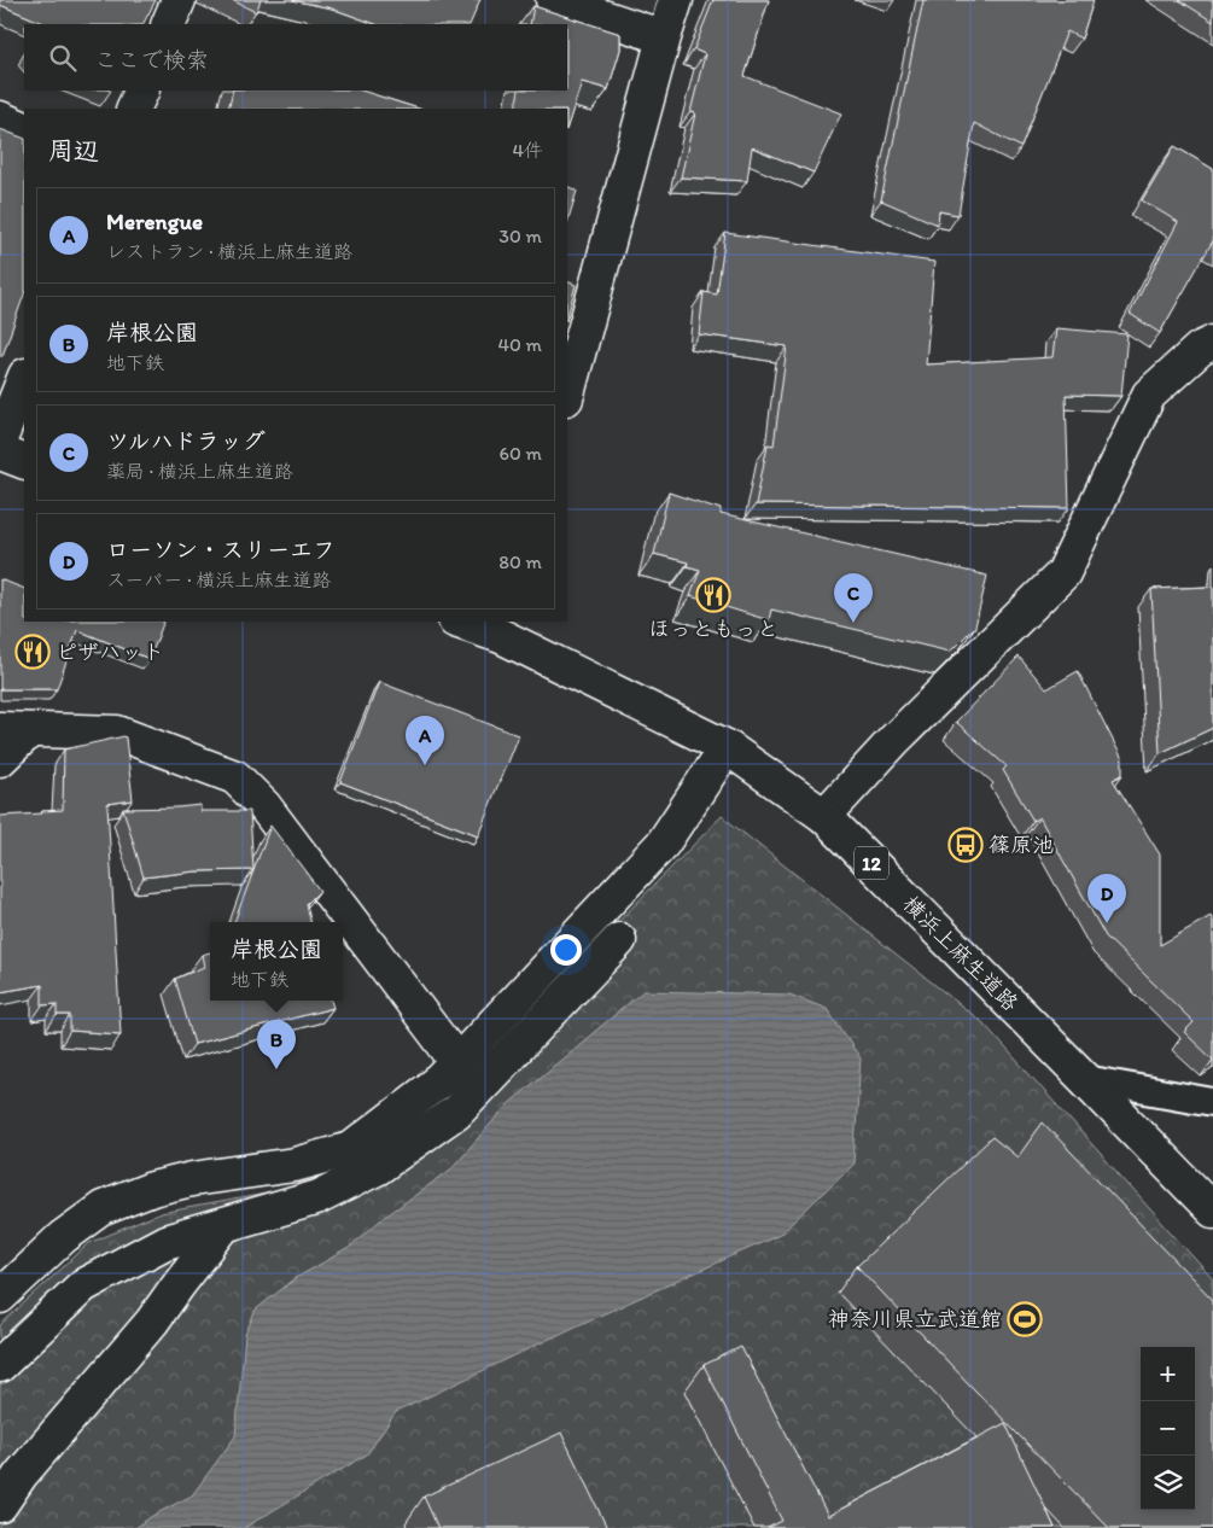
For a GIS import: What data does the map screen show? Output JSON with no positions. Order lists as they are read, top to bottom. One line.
{"streets":{"street":["12","横浜上麻生道路"]},"places":{"restaurant":["ほっともっと","ピザハット"],"bus stop":["篠原池"],"sports":["神奈川県立武道館"]},"page":{"search":"ここで検索","heading":["周辺","4件"],"list":[{"mark":"A","name":"Merengue","note":"レストラン · 横浜上麻生道路","value":"30 m"},{"mark":"B","name":"岸根公園","note":"地下鉄","value":"40 m"},{"mark":"C","name":"ツルハドラッグ","note":"薬局 · 横浜上麻生道路","value":"60 m"},{"mark":"D","name":"ローソン・スリーエフ","note":"スーパー · 横浜上麻生道路","value":"80 m"}],"pins":["C","A","D","B"],"popup":["岸根公園","地下鉄"],"map_buttons":["+","−"]}}
